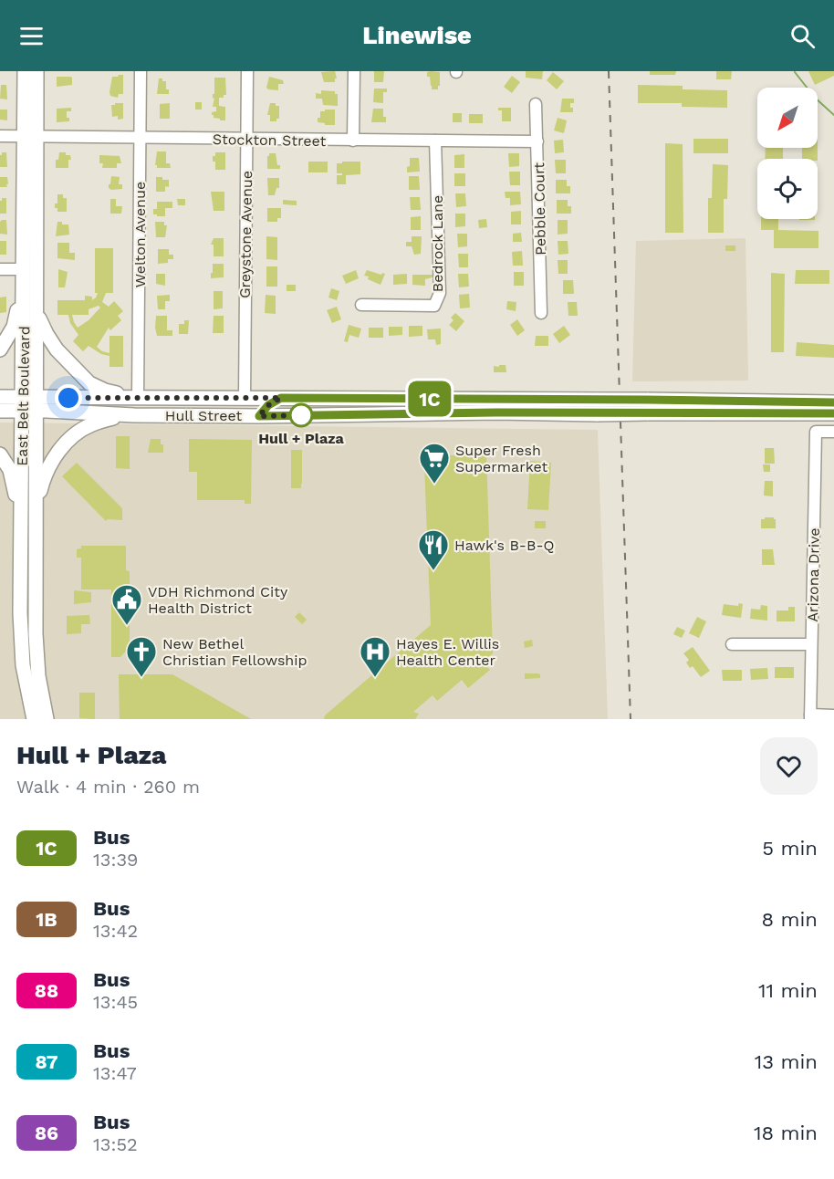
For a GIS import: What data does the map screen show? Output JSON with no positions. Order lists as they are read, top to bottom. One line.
{"streets":{"main road":["East Belt Boulevard","Hull Street"],"street":["Stockton Street","Pebble Court","Welton Avenue","Greystone Avenue","Bedrock Lane","Arizona Drive"]},"crossings":[["Stockton Street","Pebble Court"],["Stockton Street","Welton Avenue"],["Stockton Street","Greystone Avenue"],["Stockton Street","Bedrock Lane"],["Stockton Street","East Belt Boulevard"],["Welton Avenue","Hull Street"],["Greystone Avenue","Hull Street"],["East Belt Boulevard","Hull Street"]],"places":{"other":["Hull + Plaza"],"supermarket":["Super Fresh Supermarket"],"restaurant":["Hawk's B-B-Q"],"public building":["VDH Richmond City Health District"],"church":["New Bethel Christian Fellowship"],"hospital":["Hayes E. Willis Health Center"]},"lines":["bus line 1C"],"north":"bottom left","page":{"header":"Linewise","on_map":"1C","heading":["Hull + Plaza","Walk · 4 min · 260 m"],"list":[{"mark":"1C","name":"Bus","note":"13:39","value":"5 min"},{"mark":"1B","name":"Bus","note":"13:42","value":"8 min"},{"mark":"88","name":"Bus","note":"13:45","value":"11 min"},{"mark":"87","name":"Bus","note":"13:47","value":"13 min"},{"mark":"86","name":"Bus","note":"13:52","value":"18 min"}]}}
